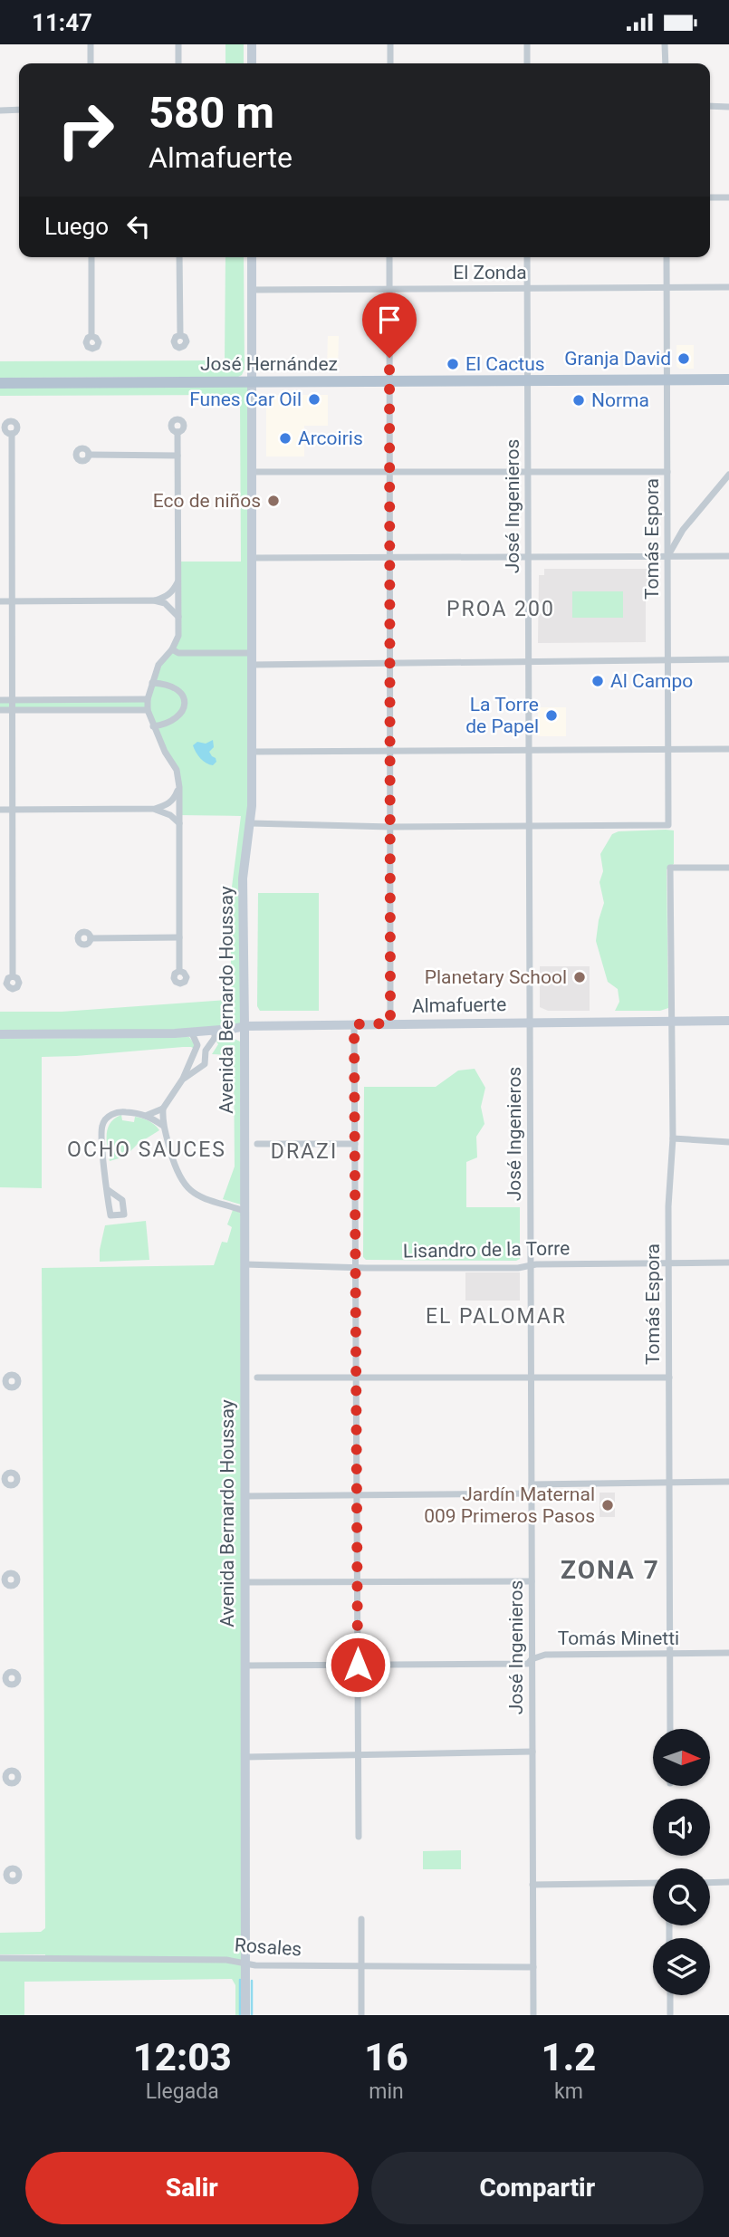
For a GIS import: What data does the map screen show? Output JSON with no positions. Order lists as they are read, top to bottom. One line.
{"streets":{"main road":["José Hernández","Avenida Bernardo Houssay","Almafuerte"],"street":["El Zonda","José Ingenieros","Tomás Espora","Lisandro de la Torre","Tomás Minetti","Rosales"]},"crossings":[["El Zonda","José Ingenieros"],["El Zonda","Tomás Espora"],["El Zonda","Avenida Bernardo Houssay"],["José Hernández","José Ingenieros"],["José Hernández","Tomás Espora"],["José Hernández","Avenida Bernardo Houssay"],["José Ingenieros","Tomás Espora"],["José Ingenieros","Almafuerte"],["José Ingenieros","Lisandro de la Torre"],["José Ingenieros","Tomás Minetti"],["José Ingenieros","Rosales"],["Tomás Espora","Almafuerte"],["Tomás Espora","Lisandro de la Torre"],["Tomás Espora","Tomás Minetti"],["Avenida Bernardo Houssay","Almafuerte"],["Avenida Bernardo Houssay","Lisandro de la Torre"],["Avenida Bernardo Houssay","Tomás Minetti"],["Avenida Bernardo Houssay","Rosales"]],"districts":["PROA 200","OCHO SAUCES","DRAZI","EL PALOMAR","ZONA 7"],"places":["Granja David","El Cactus","Funes Car Oil","Norma","Arcoiris","Eco de niños","Al Campo","La Torre de Papel","Planetary School","Jardín Maternal 009 Primeros Pasos"],"north":"right","page":{"status":"11:47","turn":["580 m","Almafuerte"],"then":"Luego","eta":["12:03","Llegada","16","min","1.2","km"],"buttons":["Salir","Compartir"]}}
